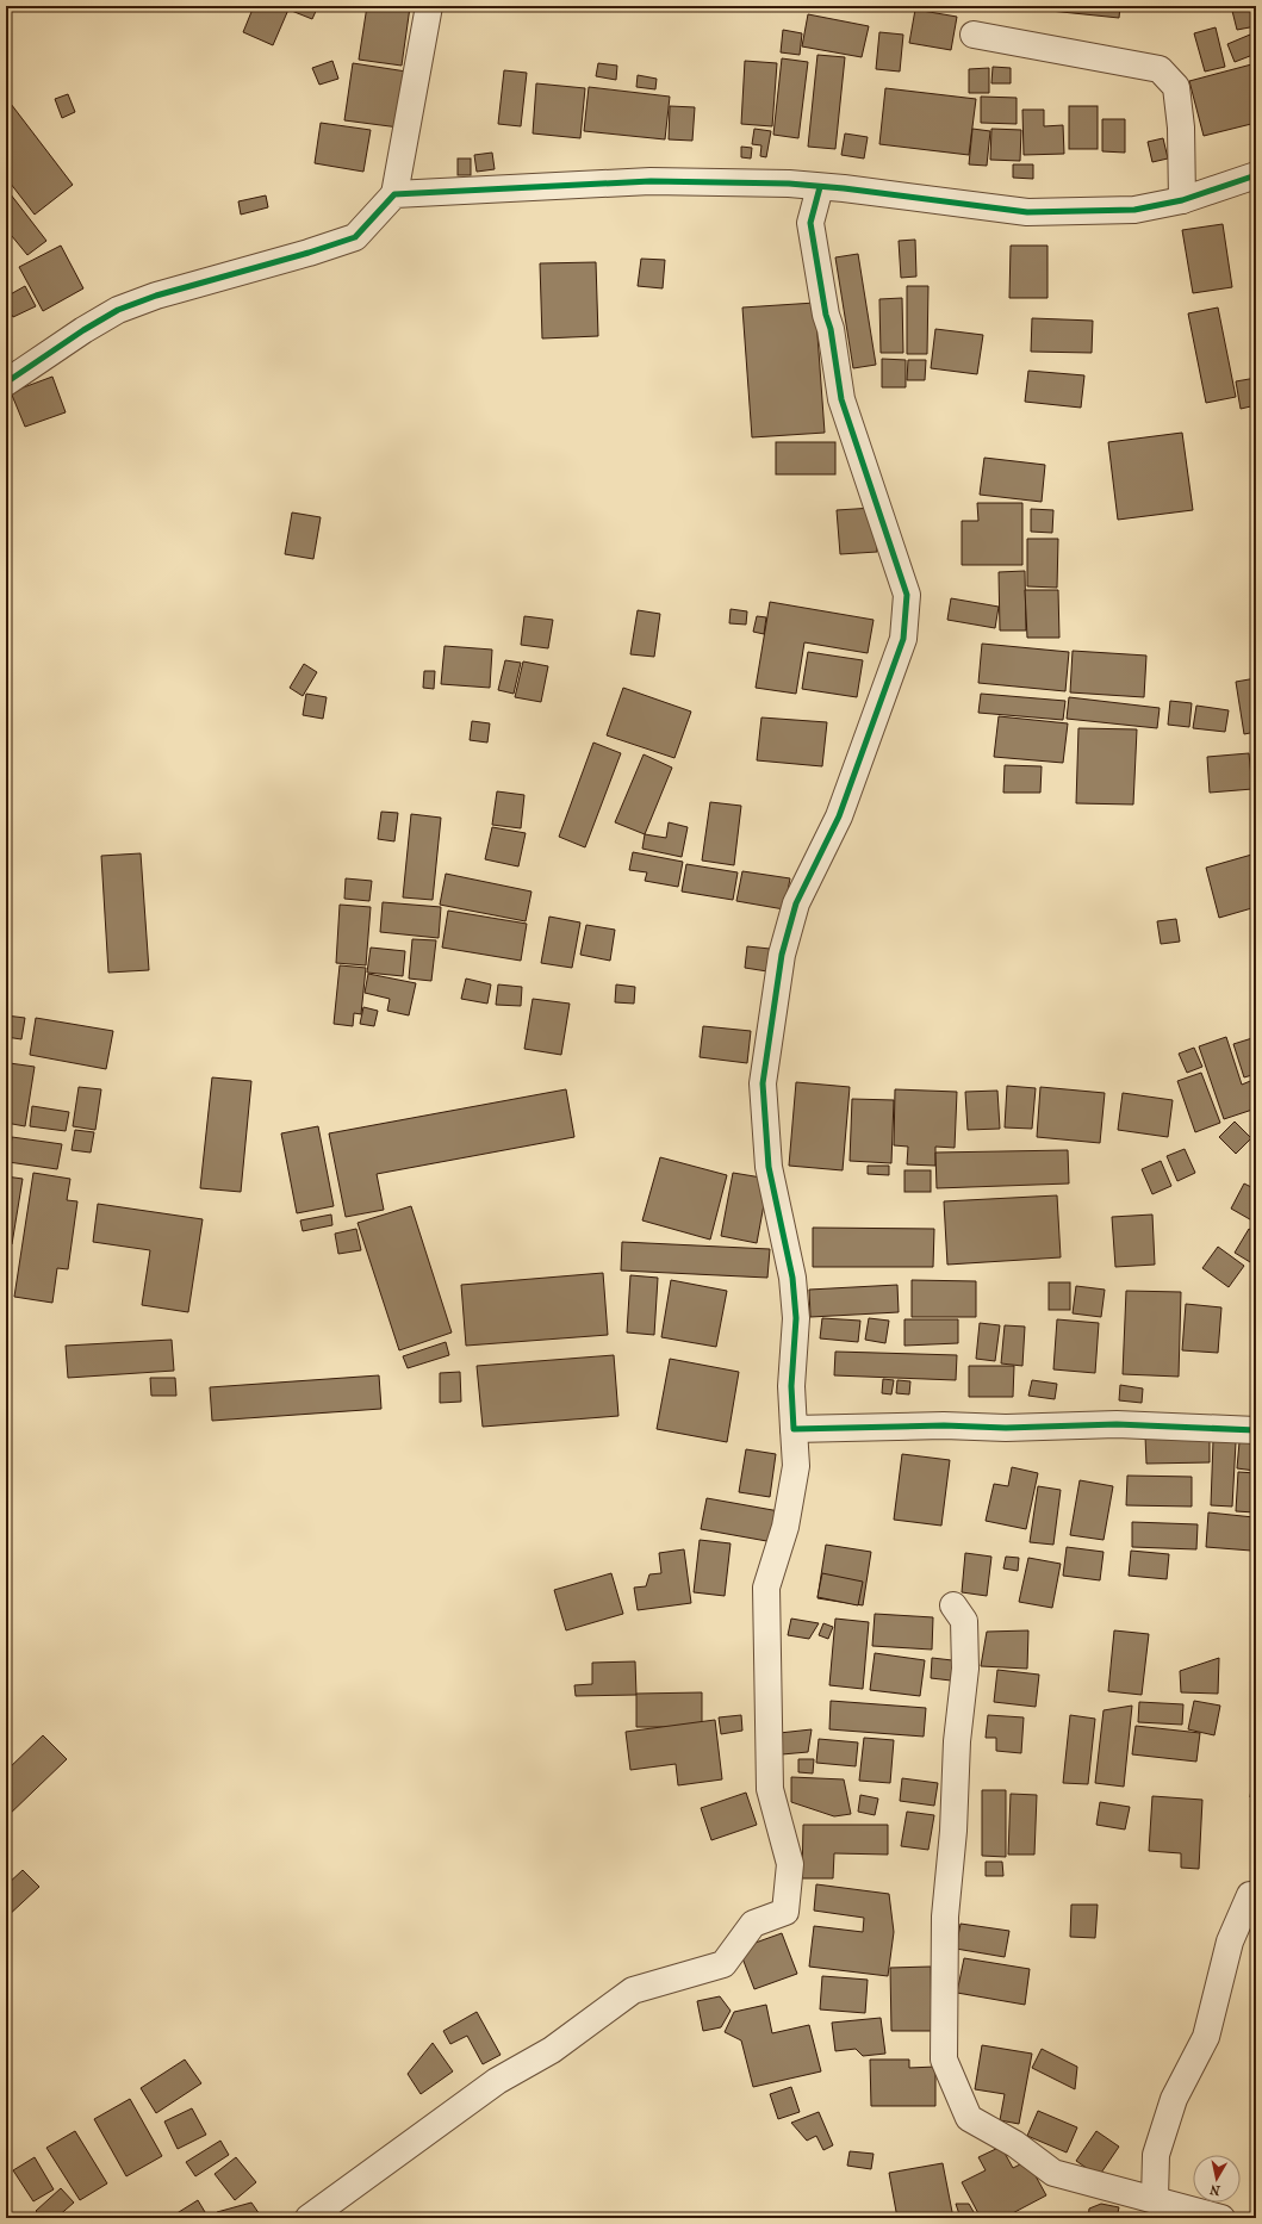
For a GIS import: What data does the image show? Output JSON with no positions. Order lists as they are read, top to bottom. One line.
{"north":"bottom"}
